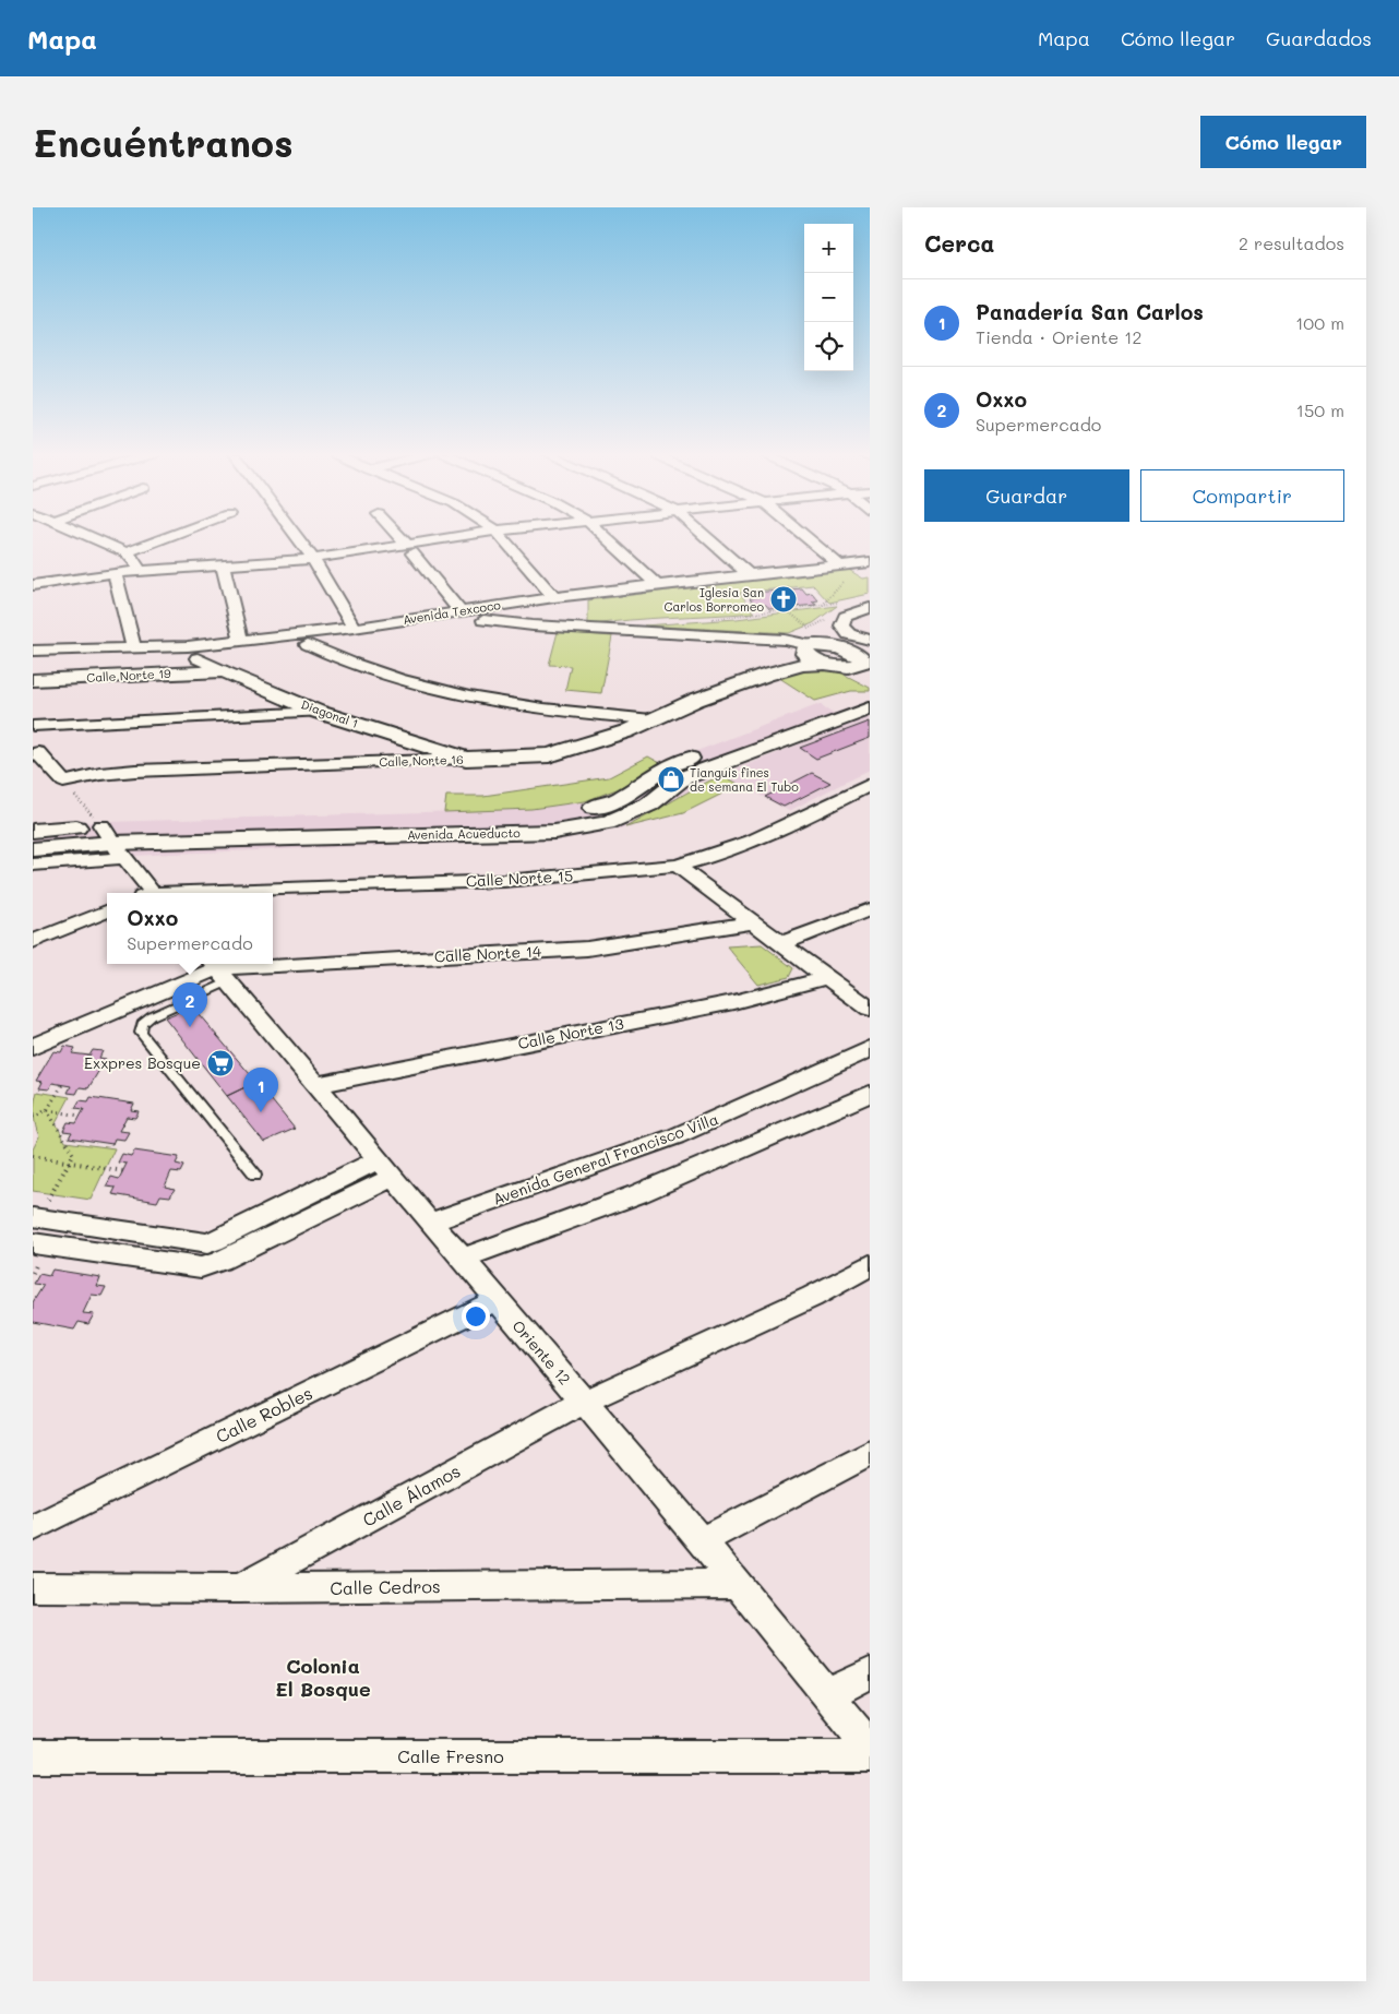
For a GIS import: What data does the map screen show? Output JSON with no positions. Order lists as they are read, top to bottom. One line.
{"streets":{"street":["Avenida Texcoco","Calle Norte 19","Diagonal 1","Calle Norte 16","Avenida Acueducto","Calle Norte 15","Calle Norte 14","Calle Norte 13","Avenida General Francisco Villa","Oriente 12","Calle Robles","Calle Álamos","Calle Cedros","Calle Fresno"]},"crossings":[["Calle Norte 19","Diagonal 1"],["Diagonal 1","Calle Norte 16"],["Calle Norte 14","Oriente 12"],["Calle Norte 13","Oriente 12"],["Avenida General Francisco Villa","Oriente 12"],["Oriente 12","Calle Robles"],["Oriente 12","Calle Álamos"],["Oriente 12","Calle Cedros"],["Calle Álamos","Calle Cedros"]],"districts":["Colonia El Bosque"],"places":{"church":["Iglesia San Carlos Borromeo"],"shop":["Tianguis fines de semana El Tubo"],"supermarket":["Exxpres Bosque"]},"page":{"header":"Mapa","nav":["Mapa","Cómo llegar","Guardados"],"buttons":["Cómo llegar",["Guardar","Compartir"]],"title":"Encuéntranos","heading":["Cerca","2 resultados"],"map_buttons":["+","−"],"list":[{"mark":"1","name":"Panadería San Carlos","note":"Tienda · Oriente 12","value":"100 m"},{"mark":"2","name":"Oxxo","note":"Supermercado","value":"150 m"}],"popup":["Oxxo","Supermercado"],"pins":["2","1"]}}
